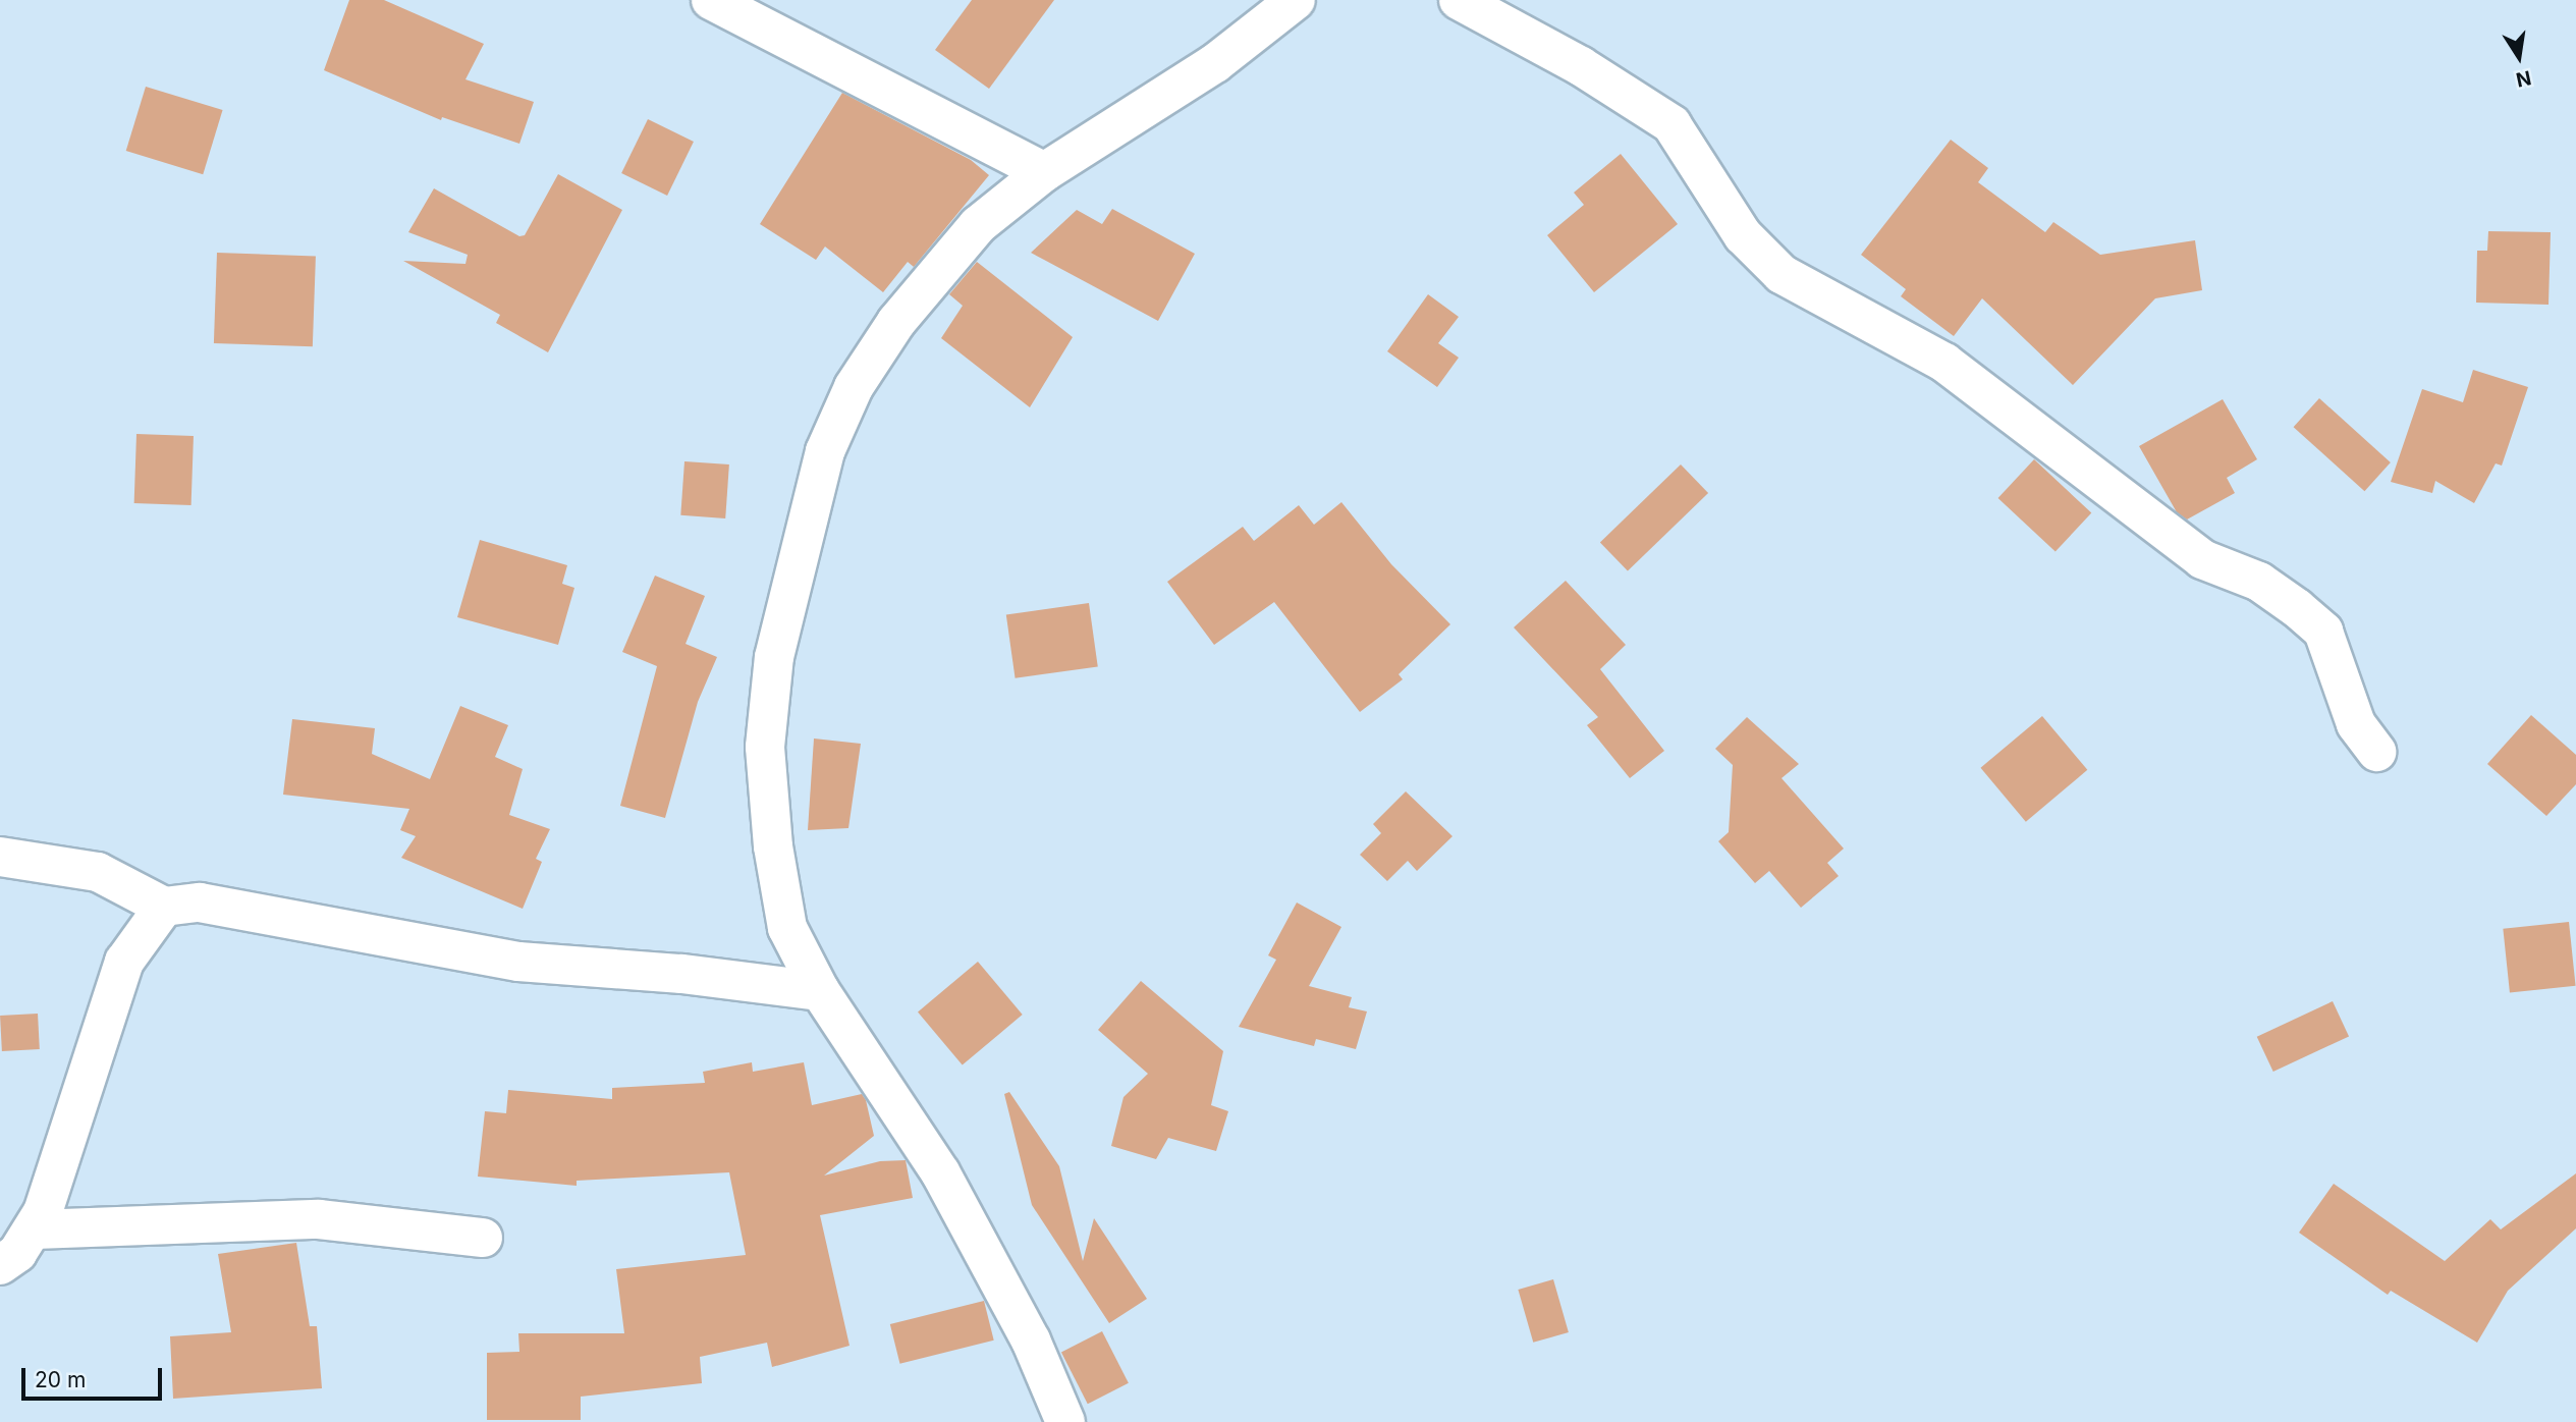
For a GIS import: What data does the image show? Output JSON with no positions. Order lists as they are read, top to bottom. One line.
{"scale_bar":"20 m","north":"bottom"}
